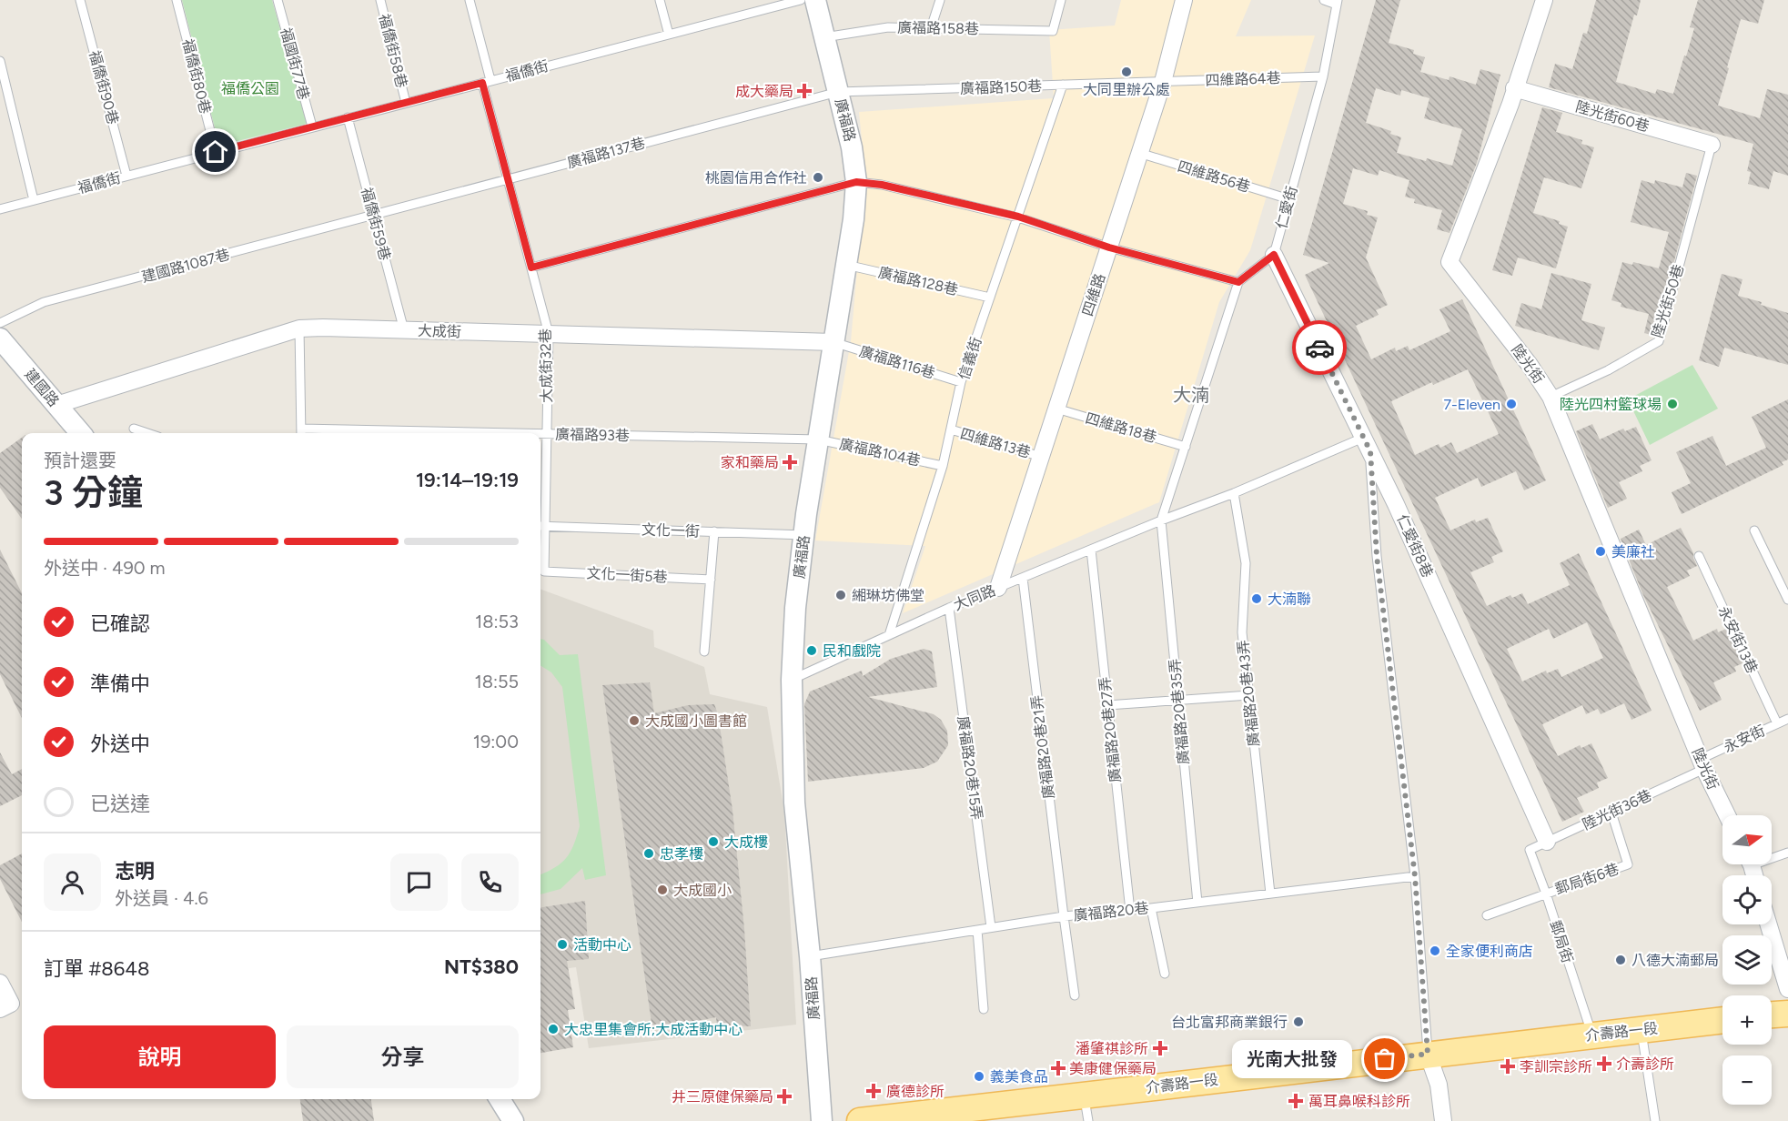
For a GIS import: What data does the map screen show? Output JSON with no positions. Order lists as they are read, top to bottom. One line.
{"streets":{"main road":["介壽路一段"],"street":["陸光街60巷","廣福路","四維路","大成街","陸光街","建國路","仁愛街8巷"],"lane":["廣福路158巷","福僑街58巷","福國街77巷","福僑街","福僑街80巷","四維路64巷","福僑街90巷","廣福路150巷","廣福路137巷","四維路56巷","仁愛街","福僑街59巷","建國路1087巷","廣福路128巷","陸光街50巷","信義街","廣福路116巷","大成街32巷","四維路18巷","廣福路93巷","四維路13巷","廣福路104巷","文化一街","文化一街5巷","大同路","永安街13巷","廣福路20巷43弄","廣福路20巷35弄","廣福路20巷27弄","永安街","廣福路20巷21弄","廣福路20巷15弄","陸光街36巷","郵局街6巷","廣福路20巷","郵局街"]},"crossings":[["廣福路158巷","廣福路"],["福僑街58巷","福僑街"],["福國街77巷","福僑街"],["福僑街","福僑街80巷"],["福僑街","福僑街90巷"],["福僑街","福僑街59巷"],["福僑街","大成街32巷"],["四維路64巷","廣福路150巷"],["四維路64巷","仁愛街"],["四維路64巷","四維路"],["廣福路150巷","廣福路"],["廣福路150巷","廣福路137巷"],["廣福路150巷","四維路"],["廣福路150巷","信義街"],["陸光街60巷","陸光街50巷"],["陸光街60巷","陸光街"],["廣福路","廣福路137巷"],["廣福路","廣福路128巷"],["廣福路","大成街"],["廣福路","廣福路116巷"],["廣福路","廣福路93巷"],["廣福路","廣福路104巷"],["廣福路","文化一街"],["廣福路","大同路"],["廣福路","廣福路20巷"],["廣福路137巷","福僑街59巷"],["廣福路137巷","建國路1087巷"],["廣福路137巷","大成街32巷"],["四維路56巷","仁愛街"],["四維路56巷","四維路"],["仁愛街","仁愛街8巷"],["福僑街59巷","建國路1087巷"],["福僑街59巷","大成街"],["廣福路128巷","信義街"],["四維路","四維路18巷"],["四維路","四維路13巷"],["四維路","大同路"],["陸光街50巷","陸光街"],["大成街","廣福路116巷"],["大成街","大成街32巷"],["大成街","建國路"],["信義街","廣福路116巷"],["信義街","四維路13巷"],["信義街","廣福路104巷"],["信義街","大同路"],["陸光街","永安街"],["陸光街","陸光街36巷"],["大成街32巷","廣福路93巷"],["大成街32巷","文化一街"],["大成街32巷","文化一街5巷"],["廣福路93巷","廣福路104巷"],["仁愛街8巷","大同路"],["仁愛街8巷","陸光街36巷"],["大同路","廣福路20巷43弄"],["大同路","廣福路20巷35弄"],["大同路","廣福路20巷27弄"],["大同路","廣福路20巷21弄"],["大同路","廣福路20巷15弄"],["永安街13巷","永安街"],["廣福路20巷43弄","廣福路20巷"],["廣福路20巷35弄","廣福路20巷"],["廣福路20巷27弄","廣福路20巷"],["永安街","陸光街36巷"],["廣福路20巷21弄","廣福路20巷"],["廣福路20巷15弄","廣福路20巷"],["陸光街36巷","郵局街6巷"],["陸光街36巷","郵局街"],["郵局街6巷","郵局街"],["郵局街","介壽路一段"]],"districts":["大湳"],"parks":["福僑公園"],"places":{"other":["大同里辦公處","桃園信用合作社","7-Eleven","陸光四村籃球場","美廉社","緗琳坊佛堂","大湳聯","民和戲院","大成國小圖書館","大成樓","忠孝樓","大成國小","活動中心","全家便利商店","八德大湳郵局","台北富邦商業銀行","大忠里集會所;大成活動中心","光南大批發","義美食品"],"health":["成大藥局","家和藥局","潘肇祺診所","介壽診所","李訓宗診所","美康健保藥局","廣德診所","井三原健保藥局","萬耳鼻喉科診所"]},"north":"right","page":{"heading":["3 分鐘","預計還要","19:14–19:19"],"panel":["志明","外送員 · 4.6","訂單 #8648","NT$380"],"bar":"外送中 · 490 m","list":[["已確認","18:53"],["準備中","18:55"],["外送中","19:00"],"已送達"],"map_buttons":["+","−"],"buttons":["說明","分享"],"bubble":"光南大批發"}}
